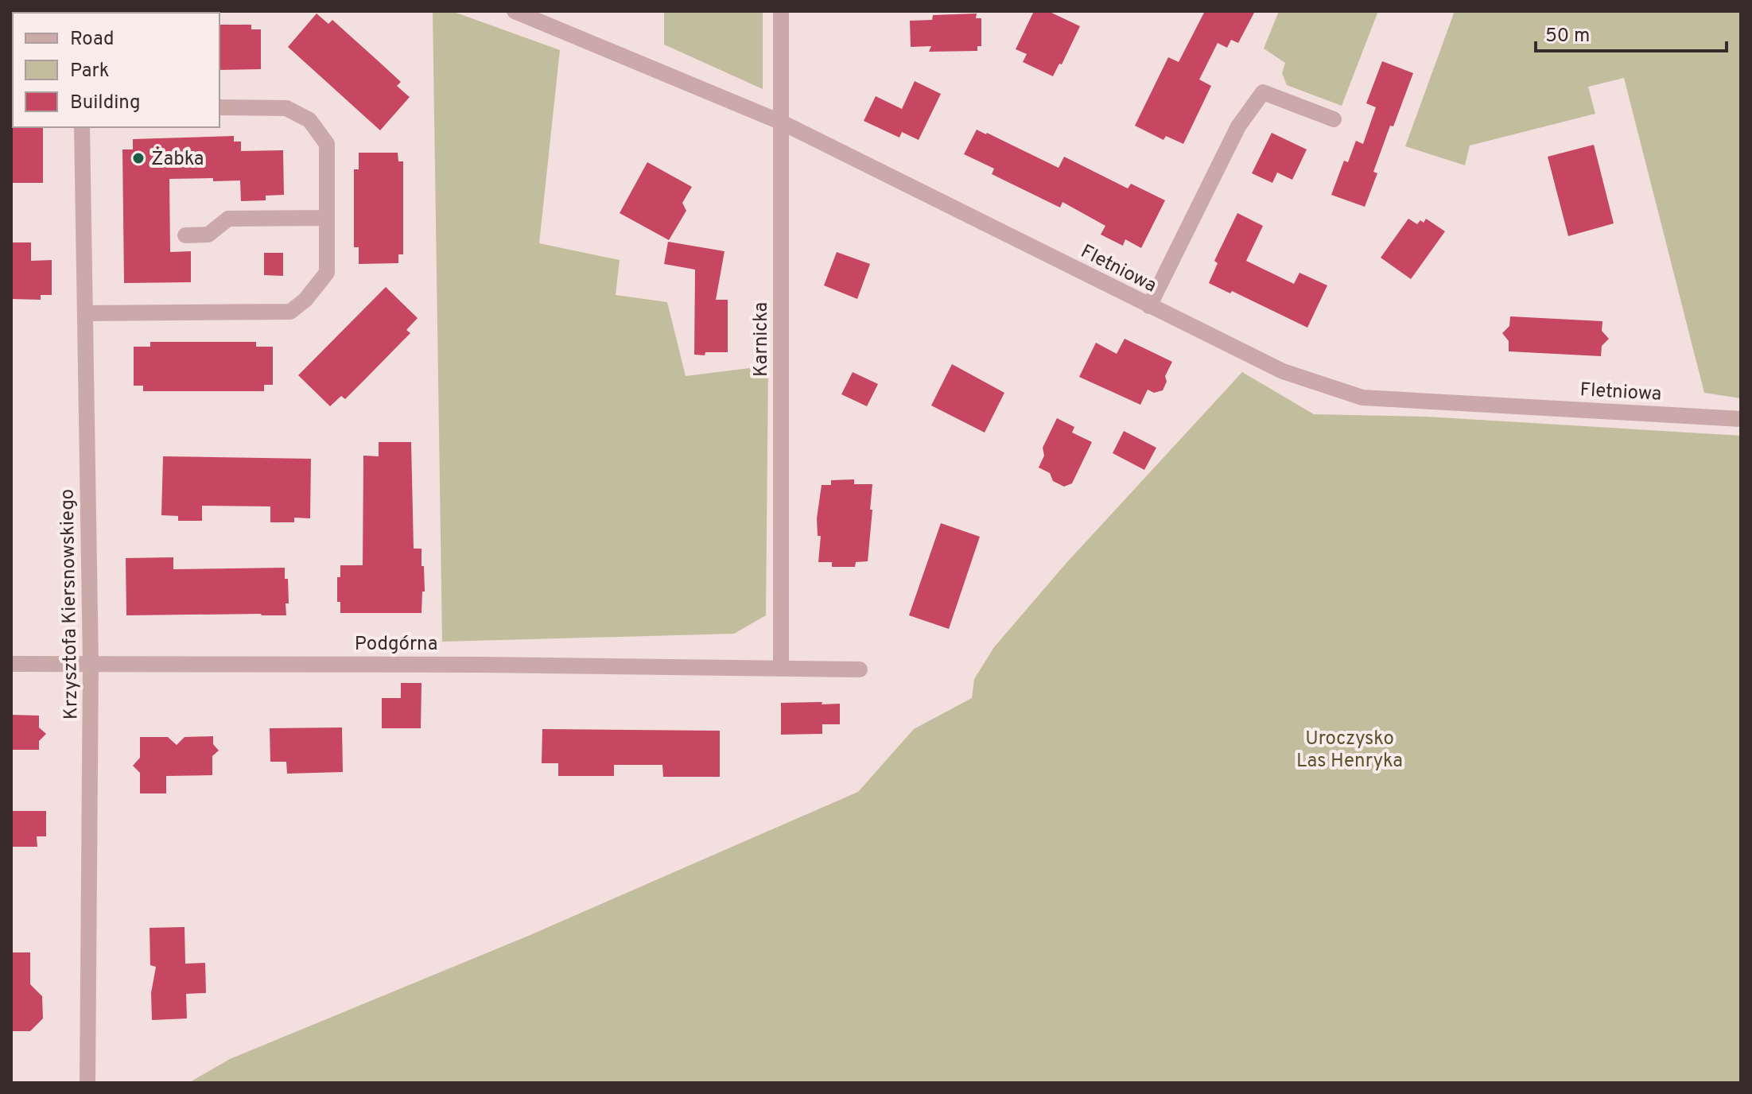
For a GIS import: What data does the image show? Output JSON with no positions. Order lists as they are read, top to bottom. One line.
{"streets":{"street":["Fletniowa","Karnicka","Krzysztofa Kiersnowskiego","Podgórna"]},"crossings":[["Fletniowa","Karnicka"],["Karnicka","Podgórna"],["Krzysztofa Kiersnowskiego","Podgórna"]],"parks":["Uroczysko Las Henryka"],"places":["Żabka"],"legend":["Road","Park","Building"],"scale_bar":"50 m"}
